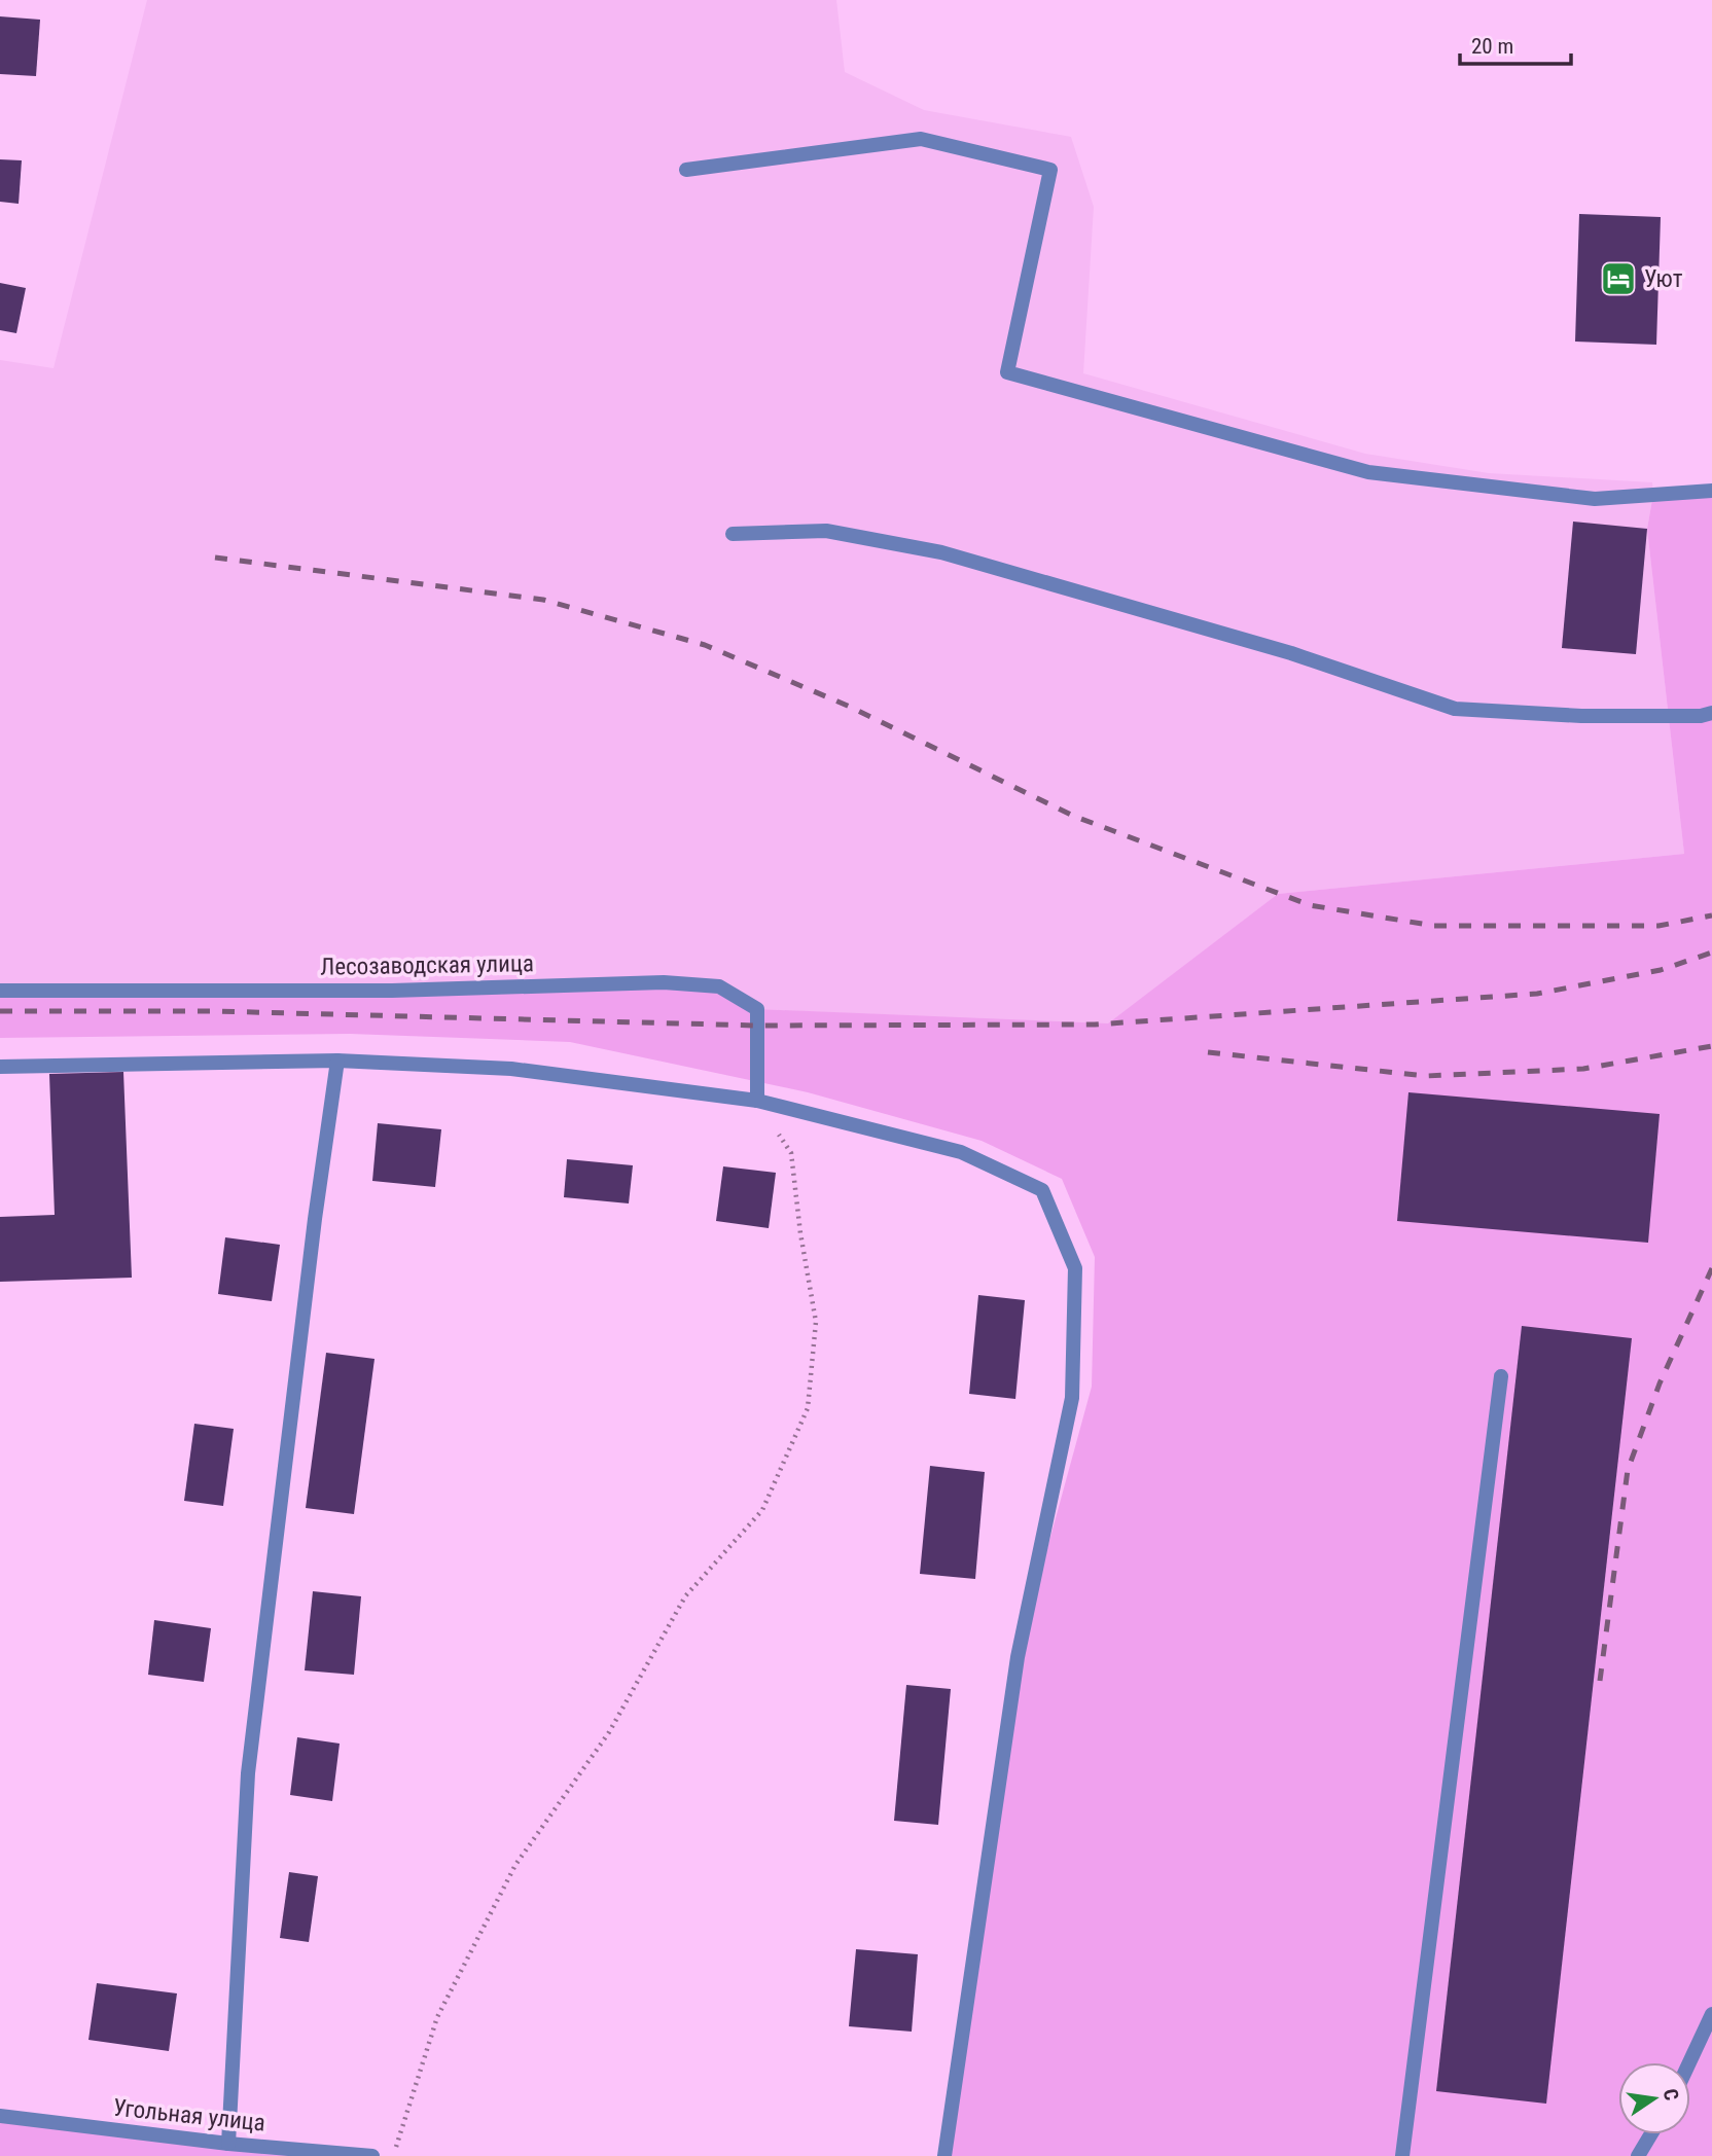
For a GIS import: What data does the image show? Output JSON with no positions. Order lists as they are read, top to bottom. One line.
{"streets":{"street":["Лесозаводская улица","Угольная улица"]},"places":{"hotel":["Уют"]},"scale_bar":"20 m","north":"right"}
